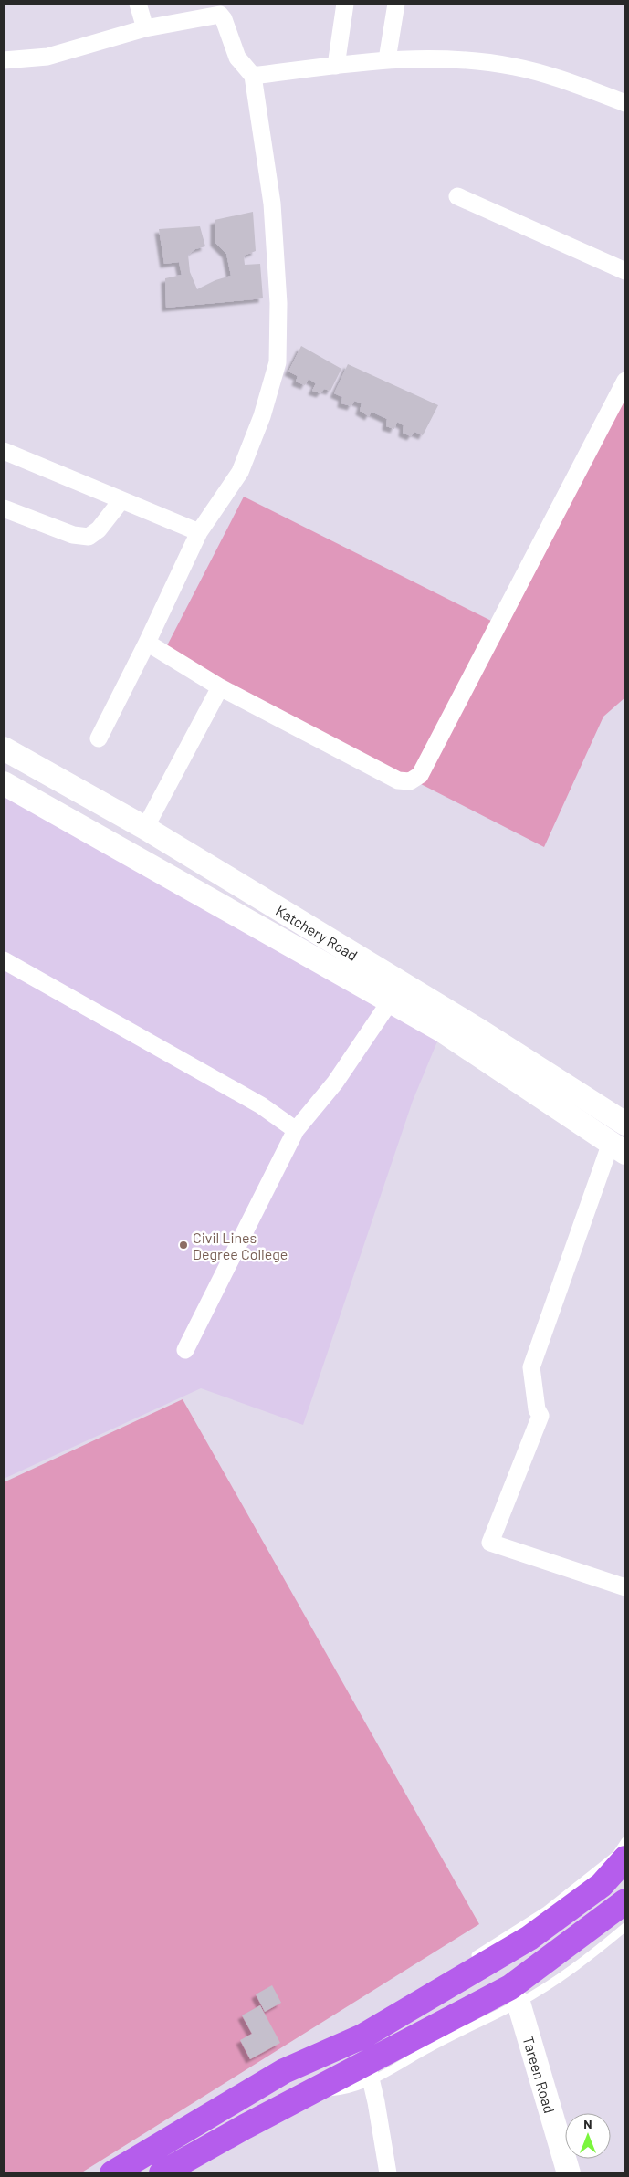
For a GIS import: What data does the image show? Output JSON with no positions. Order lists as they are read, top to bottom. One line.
{"streets":{"main road":["Katchery Road","Tareen Road"]},"places":["Civil Lines Degree College"],"north":"top"}
